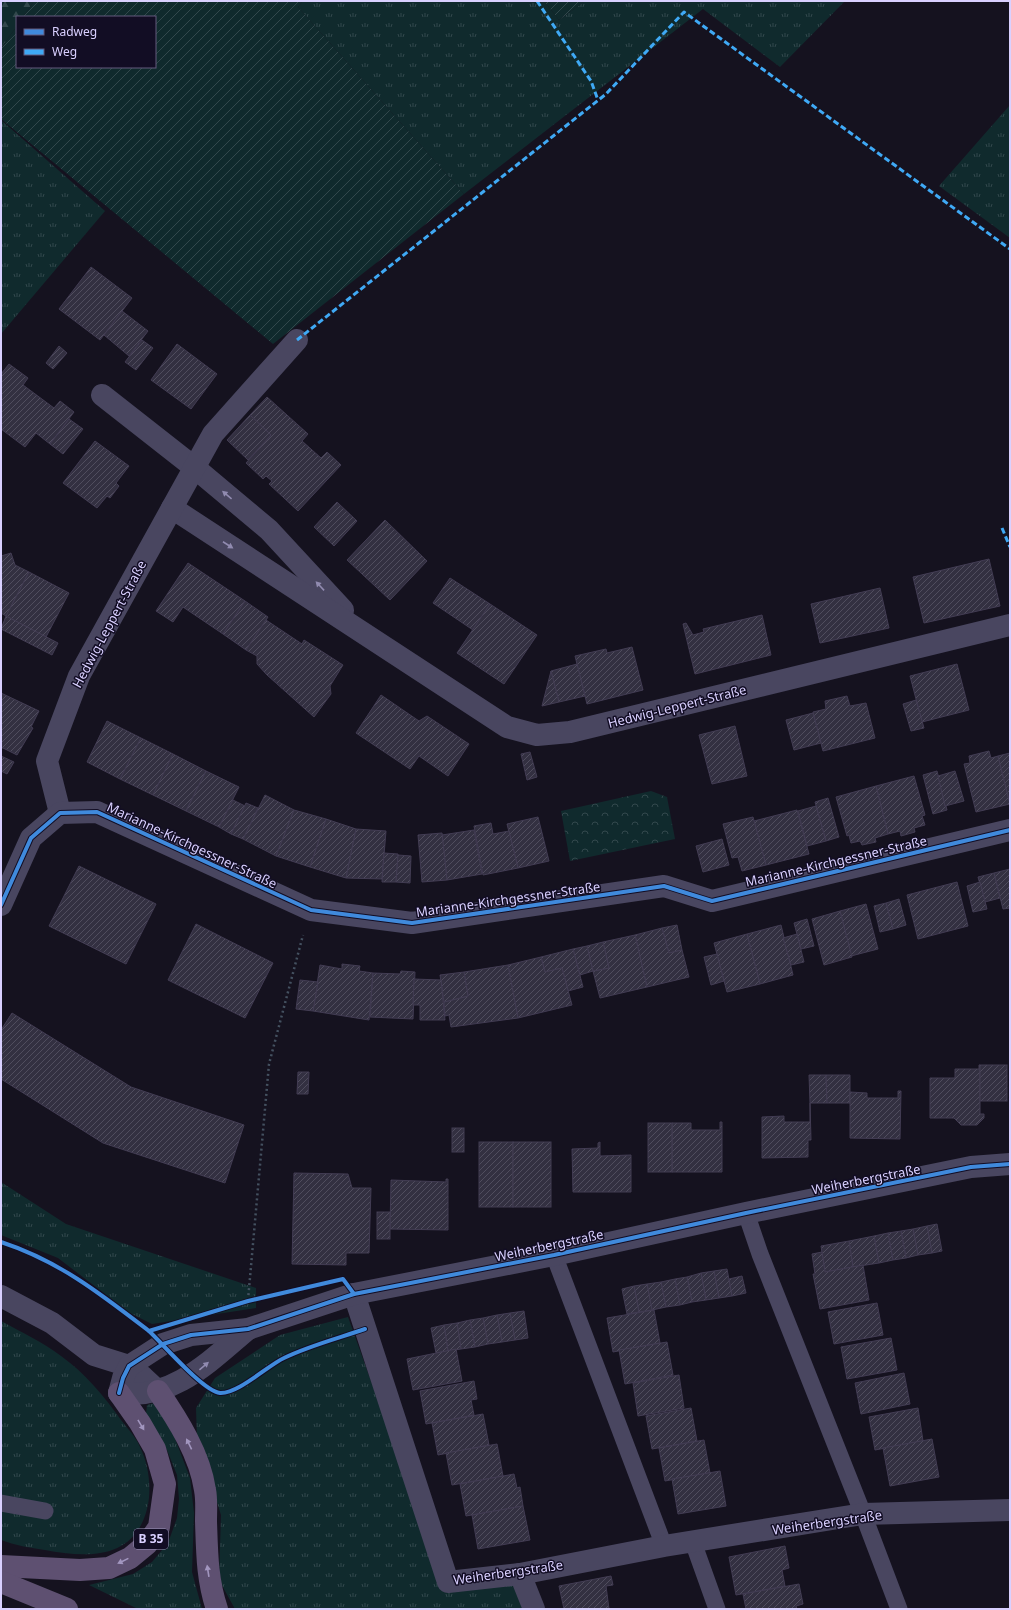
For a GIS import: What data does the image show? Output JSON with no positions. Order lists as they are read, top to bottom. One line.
{"streets":{"main road":["B 35"],"street":["Hedwig-Leppert-Straße","Marianne-Kirchgessner-Straße","Weiherbergstraße"]},"crossings":[["Hedwig-Leppert-Straße","Marianne-Kirchgessner-Straße"],["Weiherbergstraße","B 35"]],"legend":["Radweg","Weg"]}
